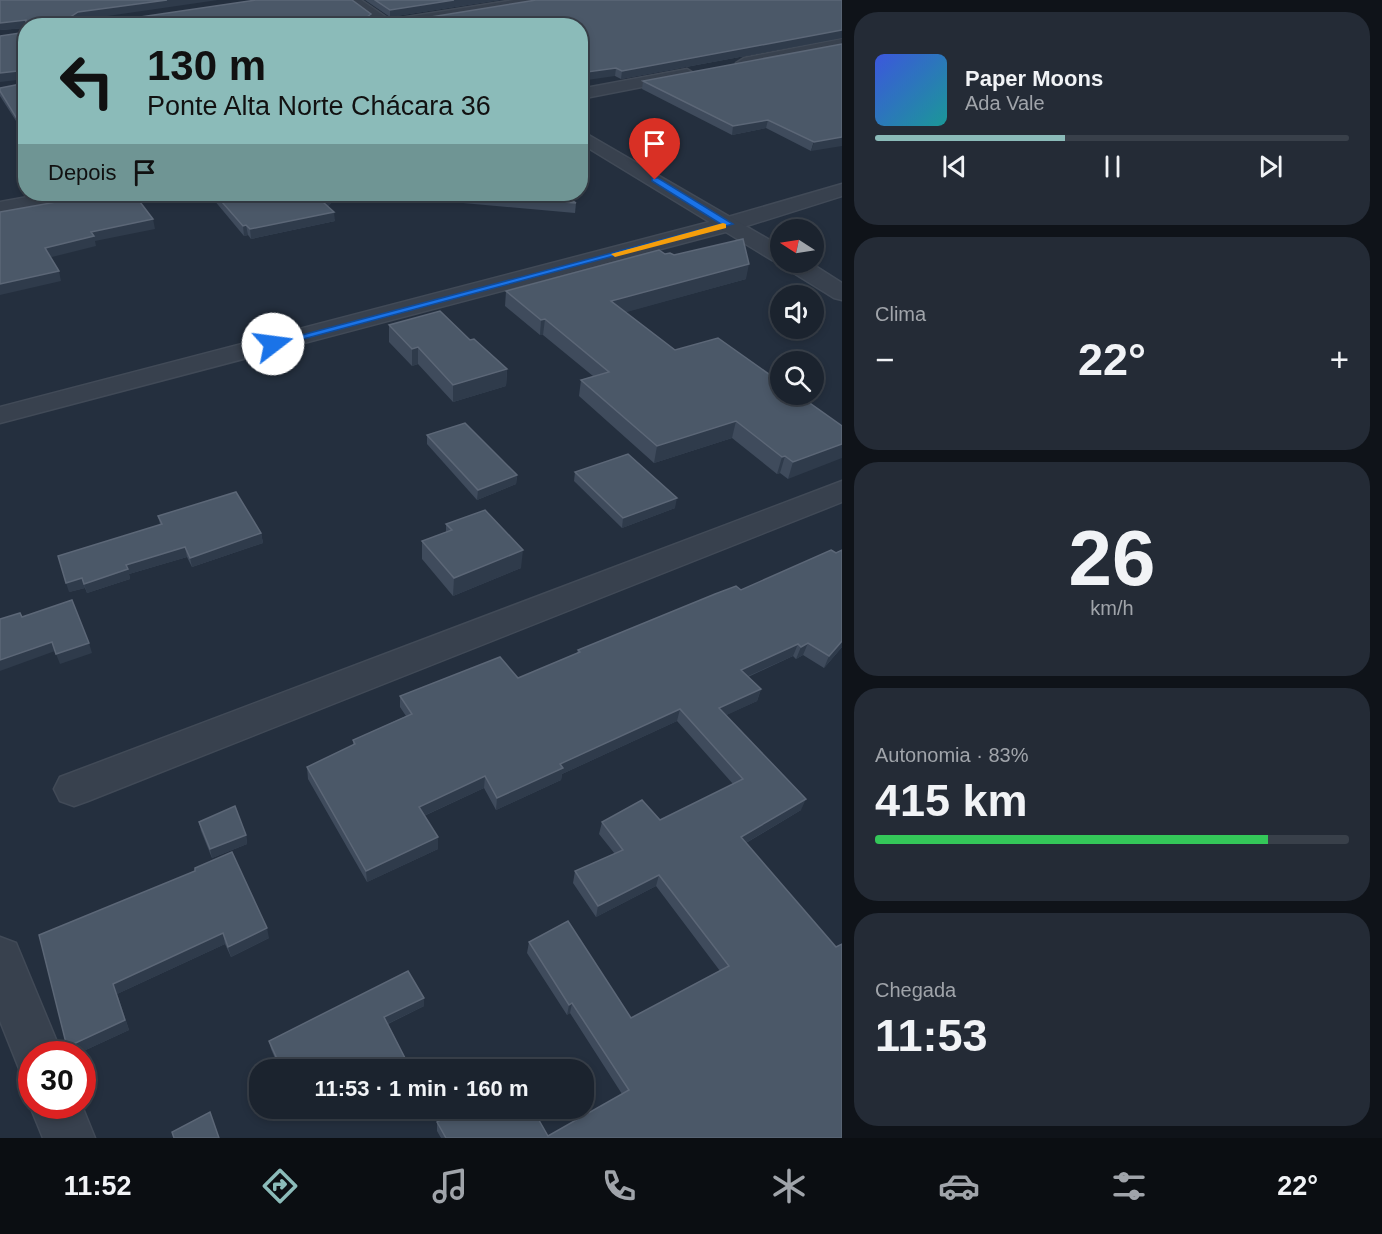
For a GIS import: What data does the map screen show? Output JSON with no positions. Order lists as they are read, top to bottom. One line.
{"north":"left","page":{"turn":["130 m","Ponte Alta Norte Chácara 36"],"song":["Paper Moons","Ada Vale"],"then":"Depois","tile":["Clima",["26","km/h"],["Autonomia · 83%","415 km"],["Chegada","11:53"]],"heat":["−","22°","+"],"limit":"30","trip":"11:53 · 1 min · 160 m","tabs":["11:52","22°"]}}
